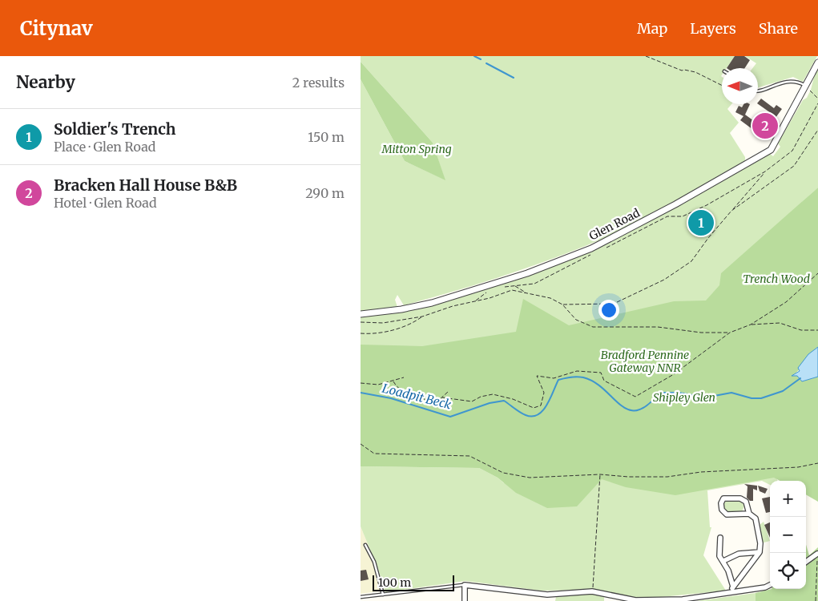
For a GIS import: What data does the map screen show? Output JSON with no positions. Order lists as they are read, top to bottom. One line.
{"streets":{"street":["Glen Road"]},"water":["Loadpit Beck"],"parks":["Mitton Spring","Trench Wood","Bradford Pennine Gateway NNR","Shipley Glen"],"scale_bar":"100 m","north":"left","page":{"header":"Citynav","nav":["Map","Layers","Share"],"heading":["Nearby","2 results"],"list":[{"mark":"1","name":"Soldier's Trench","note":"Place · Glen Road","value":"150 m"},{"mark":"2","name":"Bracken Hall House B&B","note":"Hotel · Glen Road","value":"290 m"}],"pins":["2","1"],"map_buttons":["+","−"],"scale":"100 m"}}
